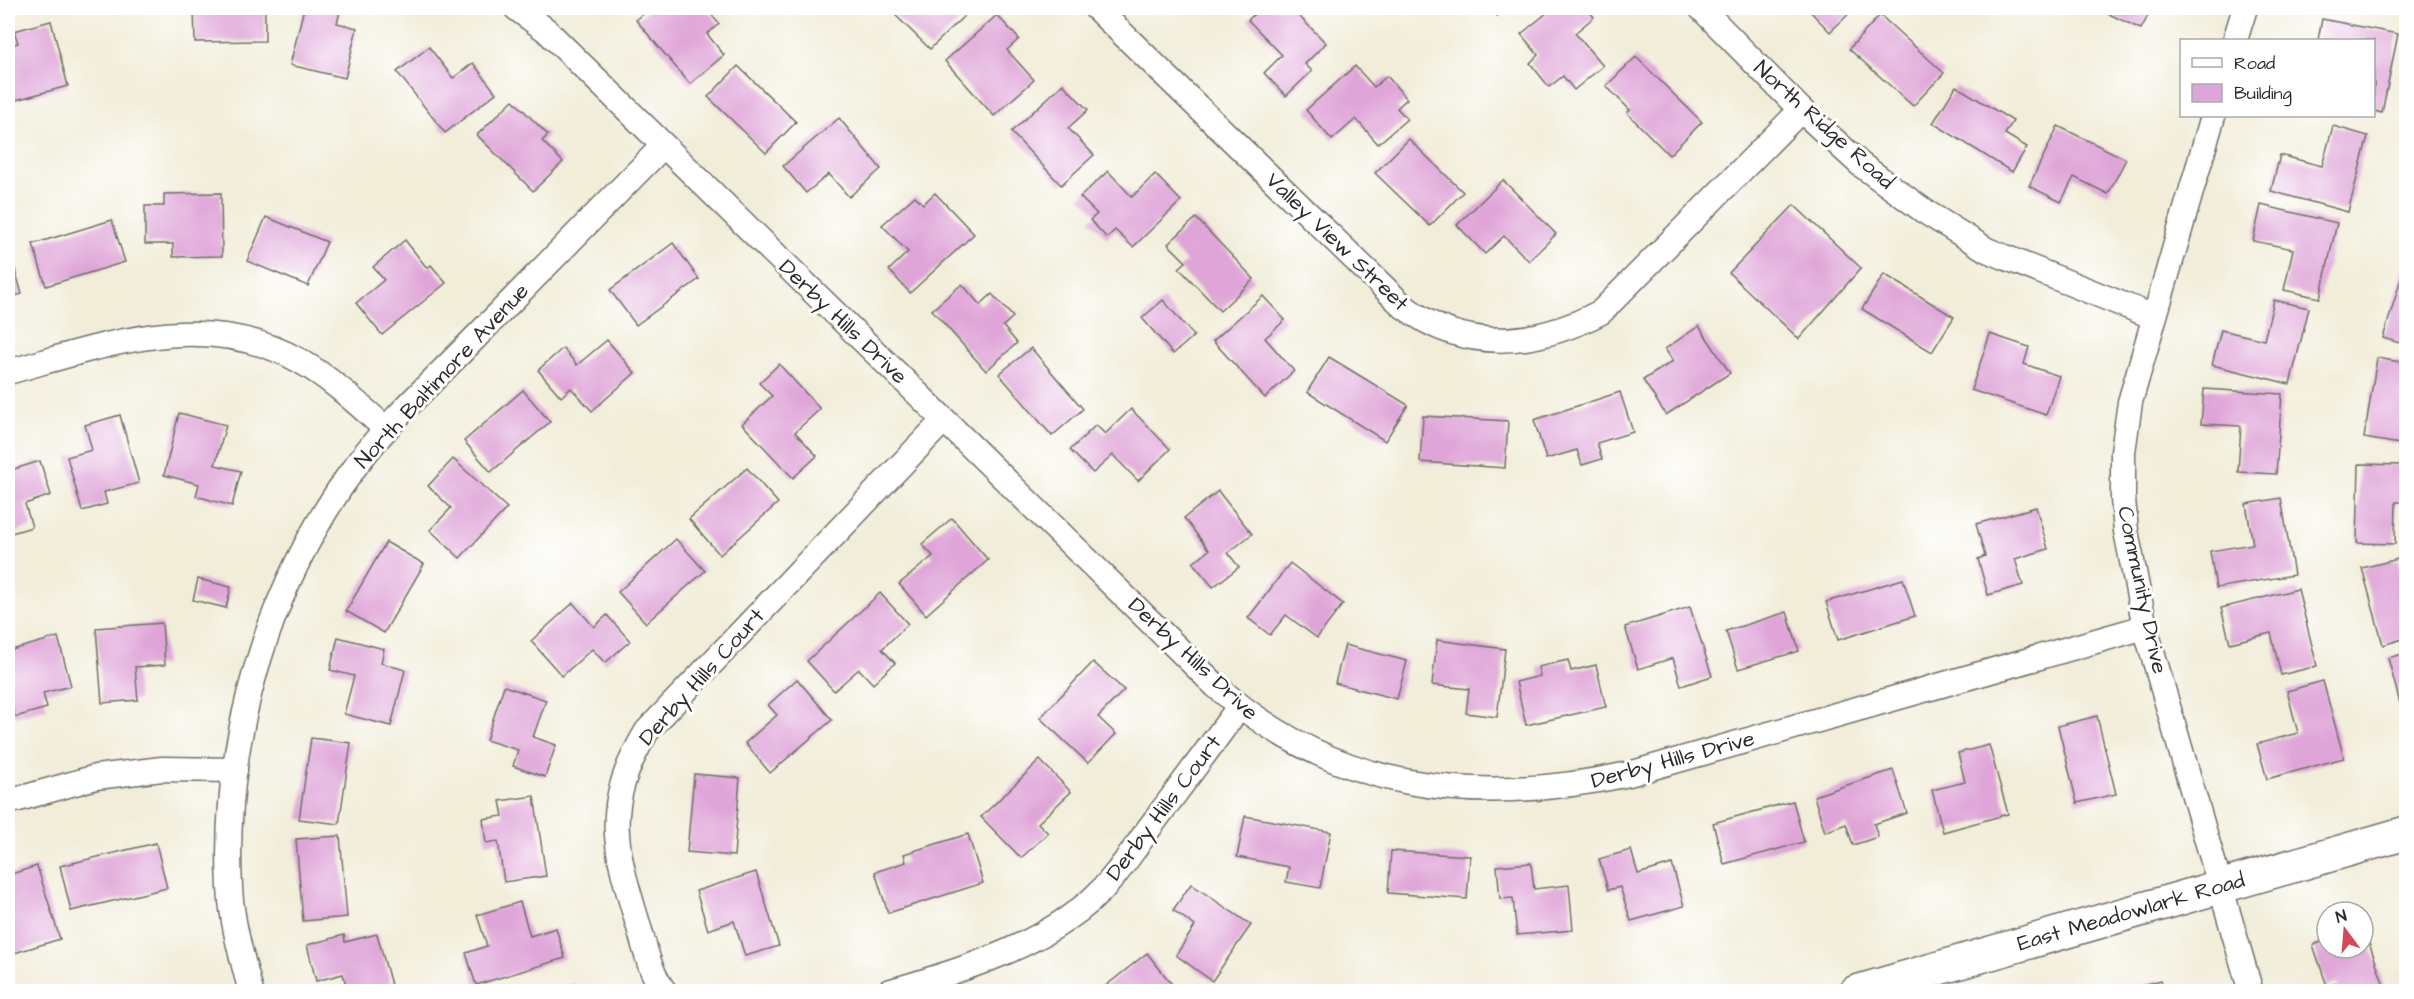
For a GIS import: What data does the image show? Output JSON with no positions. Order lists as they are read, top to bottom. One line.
{"streets":{"main road":["East Meadowlark Road"],"street":["North Ridge Road","Valley View Street","Derby Hills Drive","North Baltimore Avenue","Community Drive","Derby Hills Court"]},"crossings":[["North Ridge Road","Valley View Street"],["North Ridge Road","Community Drive"],["Derby Hills Drive","North Baltimore Avenue"],["Derby Hills Drive","Community Drive"],["Derby Hills Drive","Derby Hills Court"],["Community Drive","East Meadowlark Road"]],"legend":["Road","Building"],"north":"top"}
